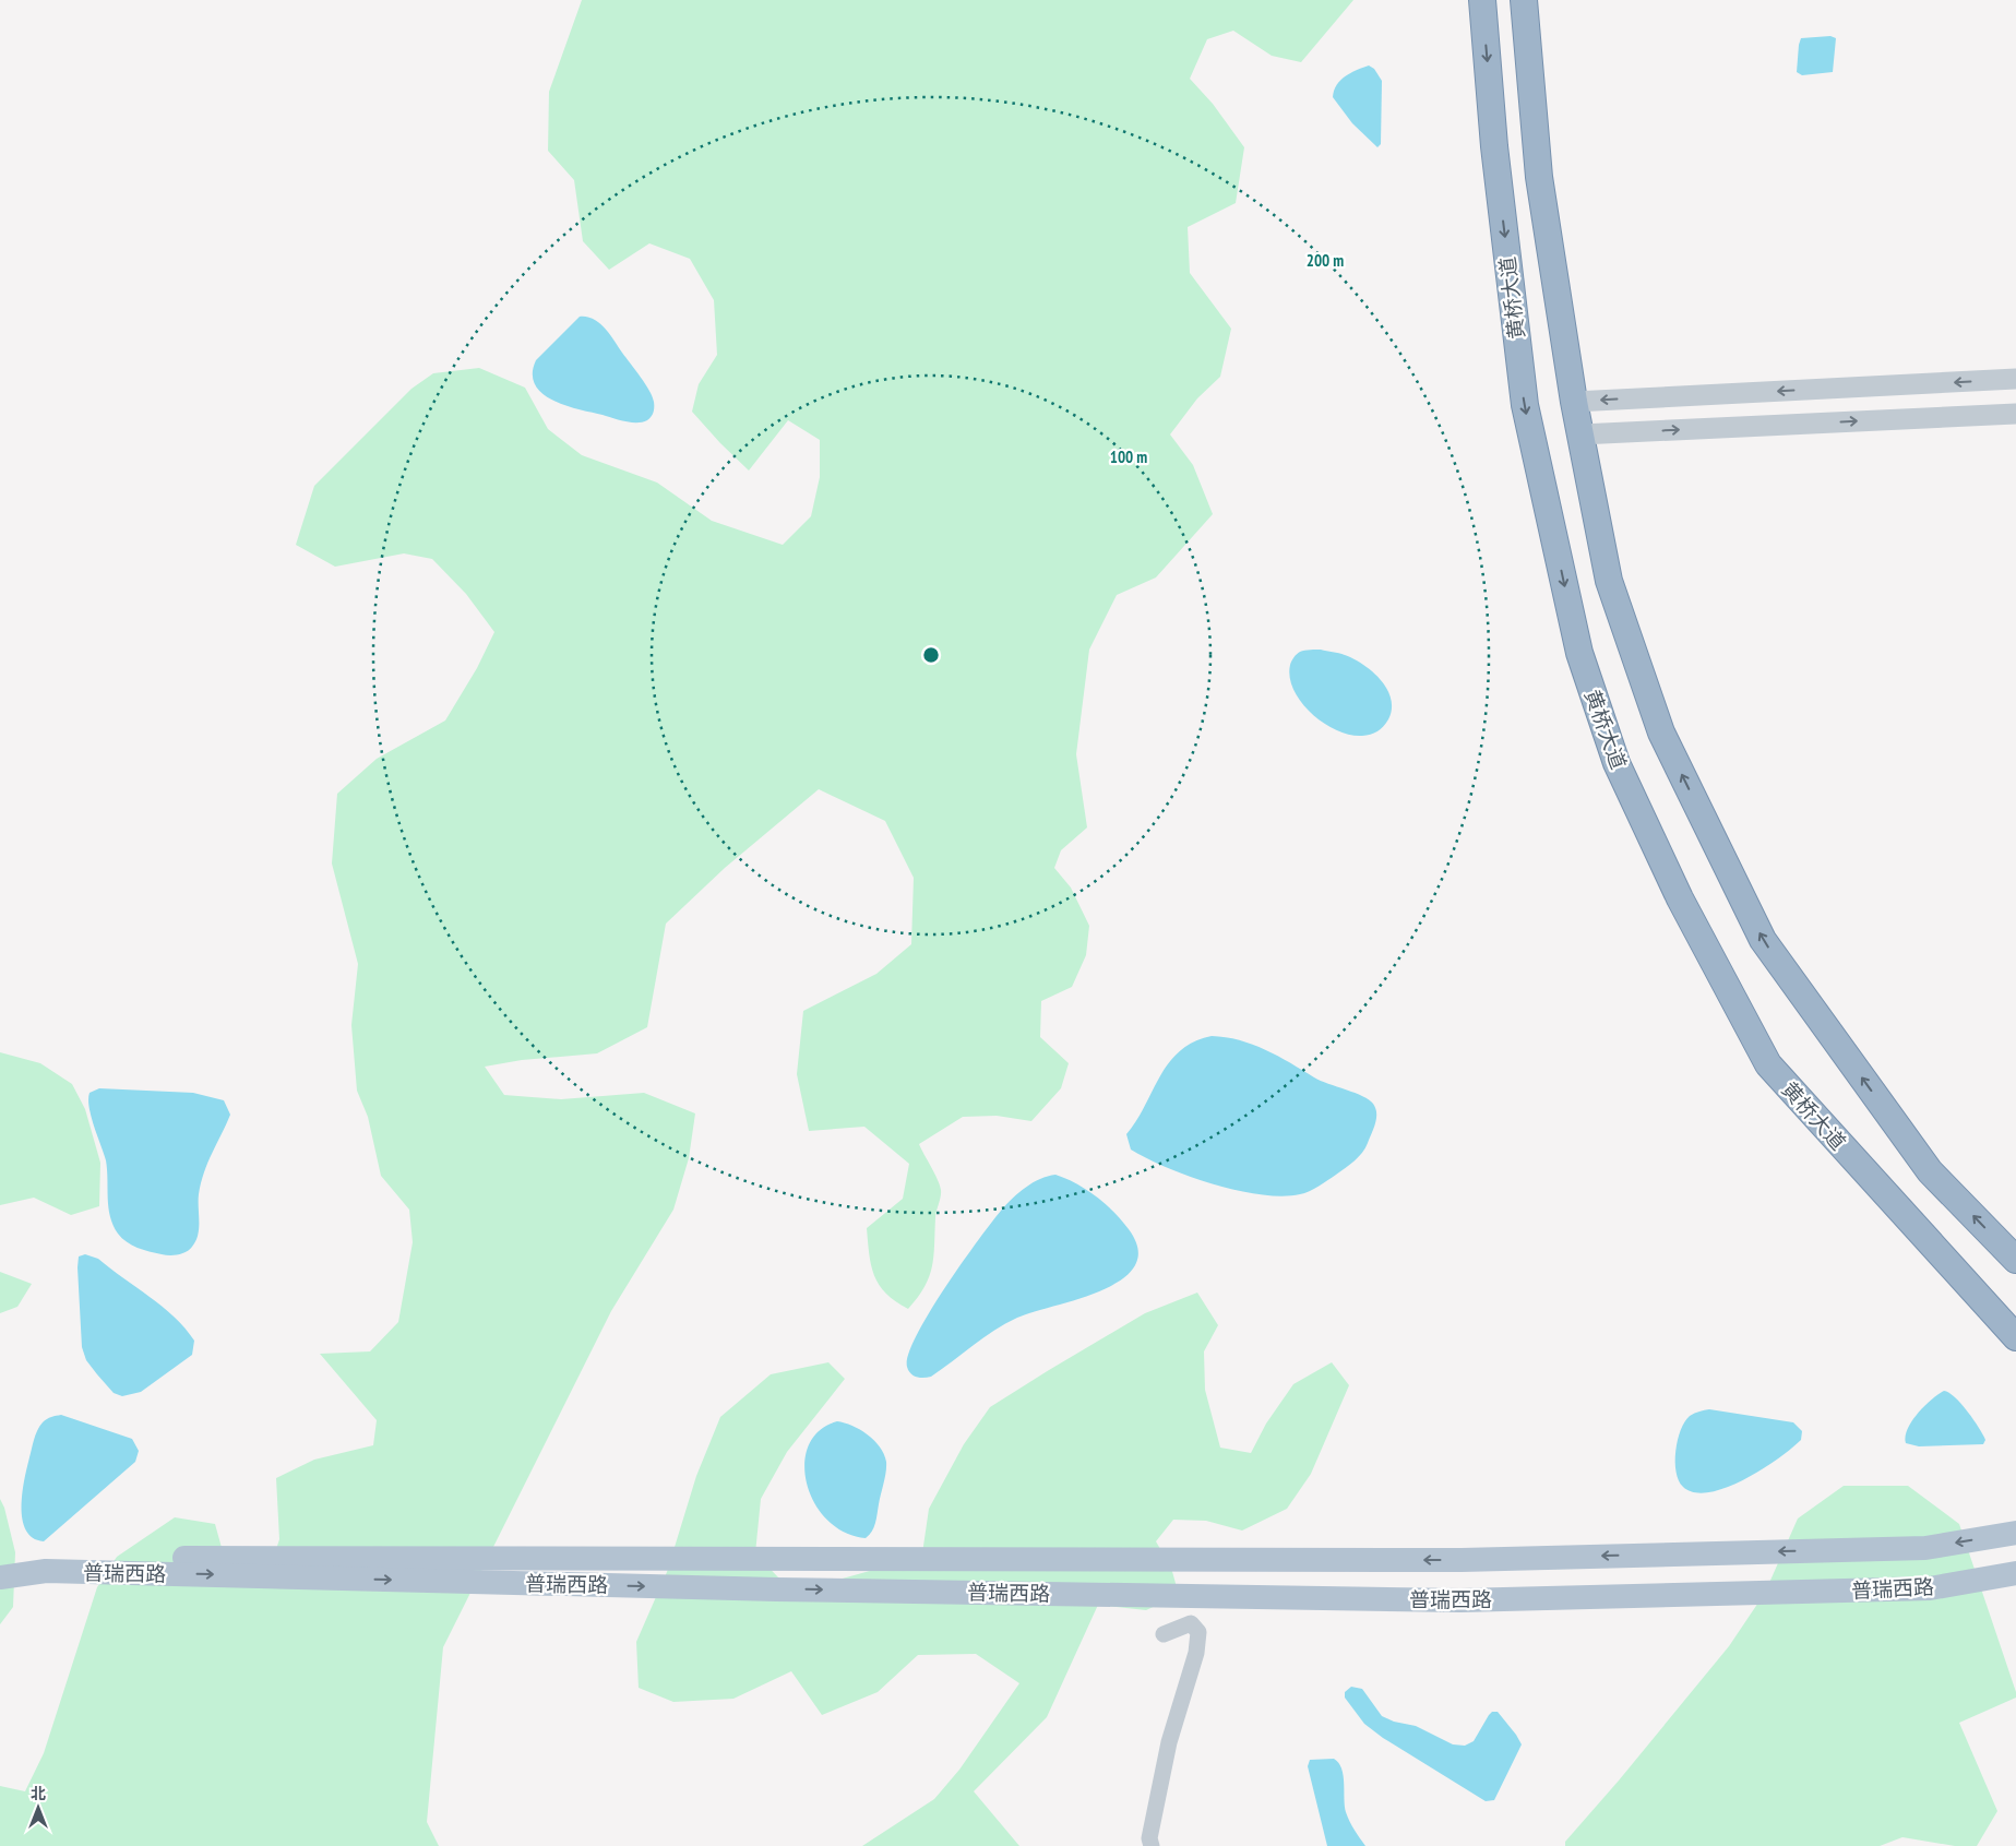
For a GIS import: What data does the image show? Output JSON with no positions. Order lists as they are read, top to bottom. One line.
{"streets":{"highway":["黄桥大道"],"main road":["普瑞西路"]},"north":"top","rings":["200 m","100 m"]}
